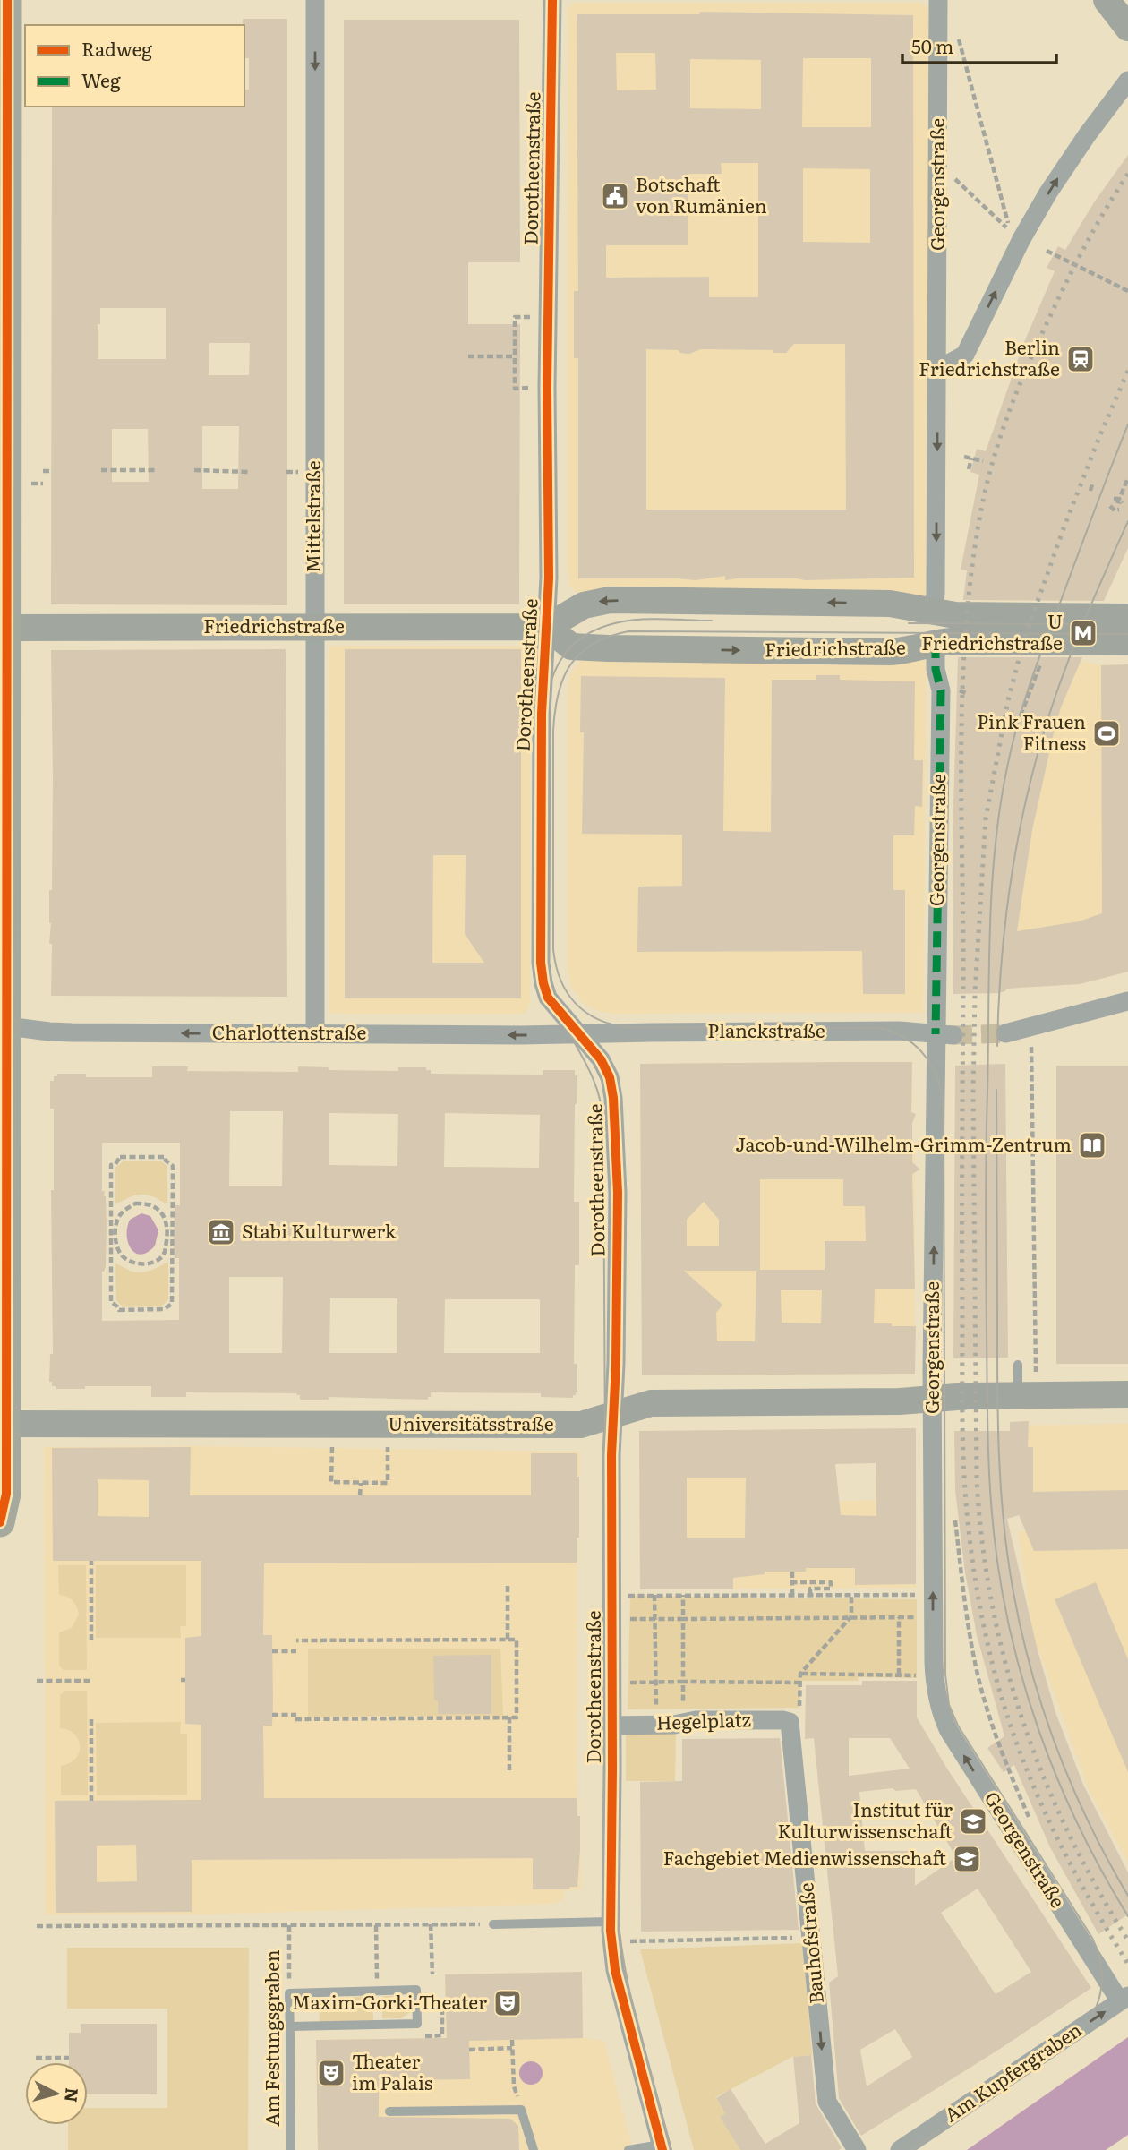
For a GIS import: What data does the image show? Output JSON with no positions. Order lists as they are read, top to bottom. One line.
{"streets":{"main road":["Friedrichstraße","Universitätsstraße"],"street":["Dorotheenstraße","Georgenstraße","Mittelstraße","Planckstraße","Charlottenstraße","Hegelplatz","Bauhofstraße","Am Kupfergraben"],"lane":["Am Festungsgraben"]},"crossings":[["Dorotheenstraße","Friedrichstraße"],["Dorotheenstraße","Planckstraße"],["Dorotheenstraße","Charlottenstraße"],["Dorotheenstraße","Universitätsstraße"],["Dorotheenstraße","Hegelplatz"],["Georgenstraße","Friedrichstraße"],["Georgenstraße","Planckstraße"],["Georgenstraße","Universitätsstraße"],["Georgenstraße","Am Kupfergraben"],["Mittelstraße","Friedrichstraße"],["Mittelstraße","Charlottenstraße"],["Planckstraße","Charlottenstraße"],["Hegelplatz","Bauhofstraße"]],"one_way":["Mittelstraße","Charlottenstraße","Bauhofstraße","Am Kupfergraben"],"places":{"public building":["Botschaft von Rumänien"],"station":["Berlin Friedrichstraße"],"metro station":["U Friedrichstraße"],"sports":["Pink Frauen Fitness"],"library":["Jacob-und-Wilhelm-Grimm-Zentrum"],"museum":["Stabi Kulturwerk"],"school or university":["Institut für Kulturwissenschaft","Fachgebiet Medienwissenschaft"],"theatre":["Maxim-Gorki-Theater","Theater im Palais"]},"legend":["Radweg","Weg"],"scale_bar":"50 m","north":"right"}
